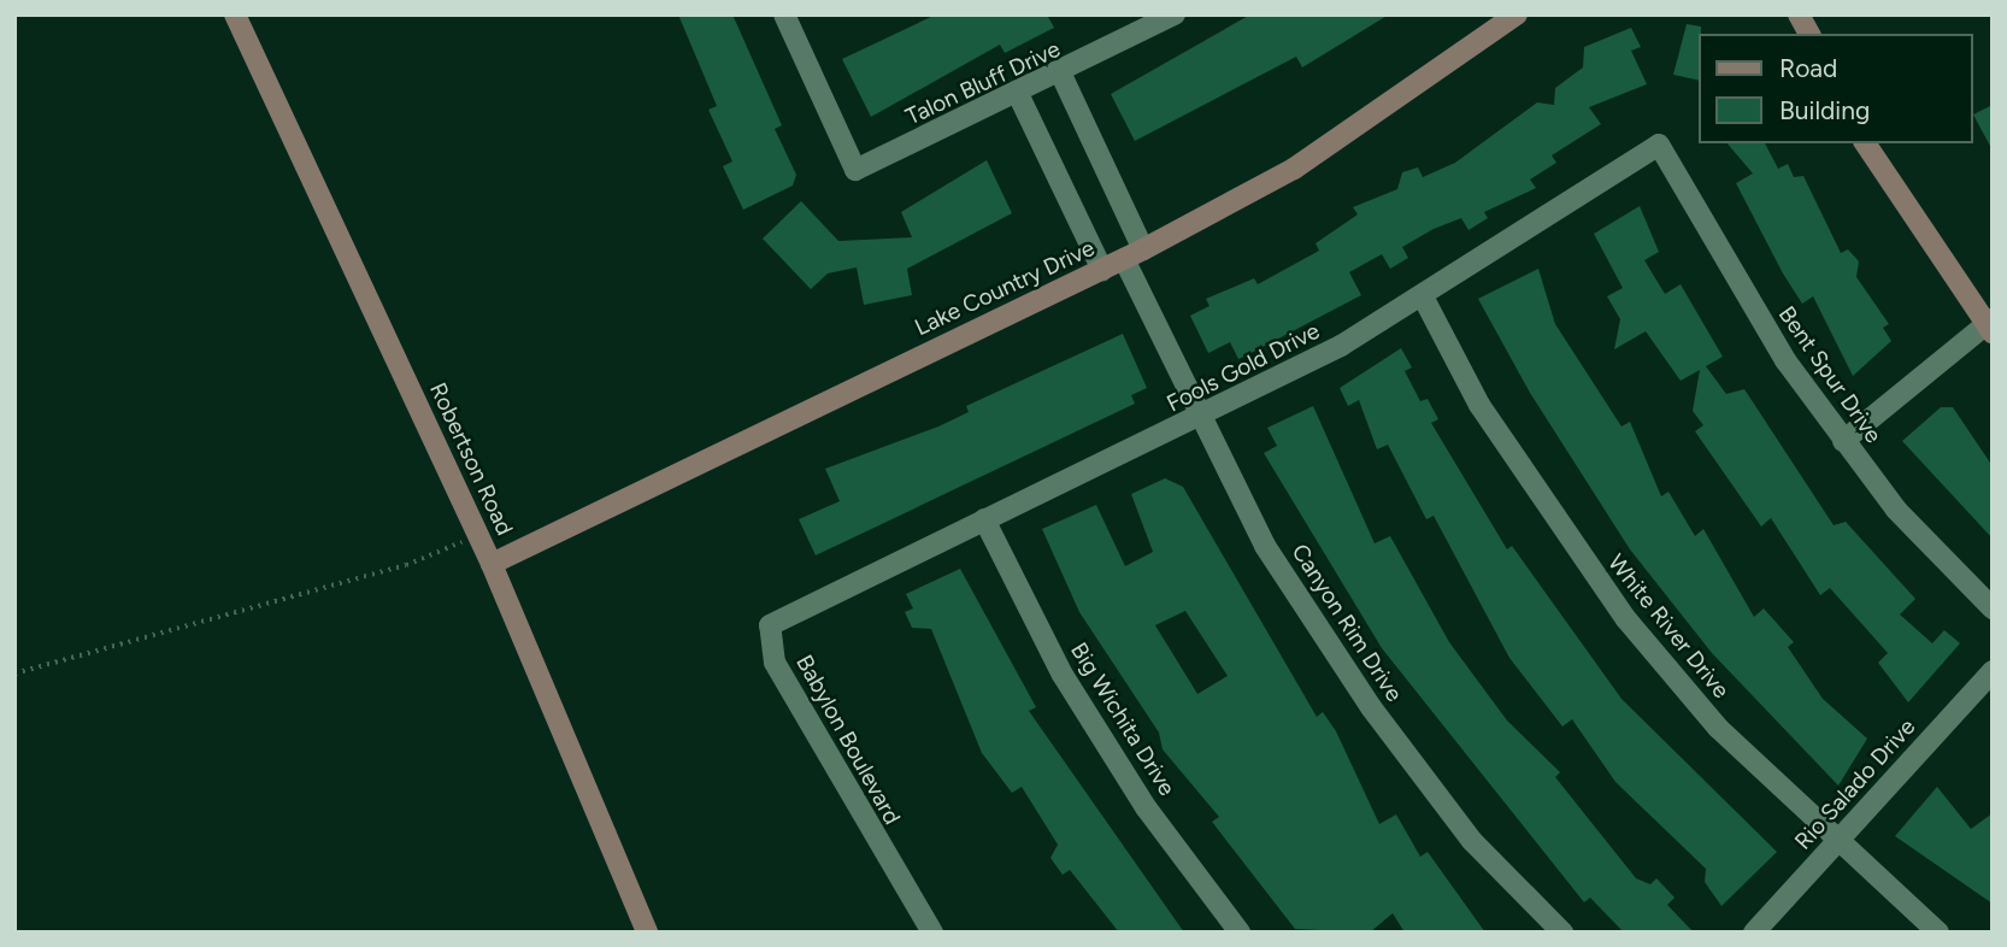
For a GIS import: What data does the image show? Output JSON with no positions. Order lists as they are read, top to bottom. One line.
{"streets":{"street":["Talon Bluff Drive","Lake Country Drive","Fools Gold Drive","Bent Spur Drive","Robertson Road","Canyon Rim Drive","White River Drive","Big Wichita Drive","Babylon Boulevard","Rio Salado Drive"]},"crossings":[["Lake Country Drive","Robertson Road"],["Lake Country Drive","Canyon Rim Drive"],["Fools Gold Drive","Bent Spur Drive"],["Fools Gold Drive","Canyon Rim Drive"],["Fools Gold Drive","White River Drive"],["Fools Gold Drive","Big Wichita Drive"],["Fools Gold Drive","Babylon Boulevard"],["White River Drive","Rio Salado Drive"]],"legend":["Road","Building"]}
